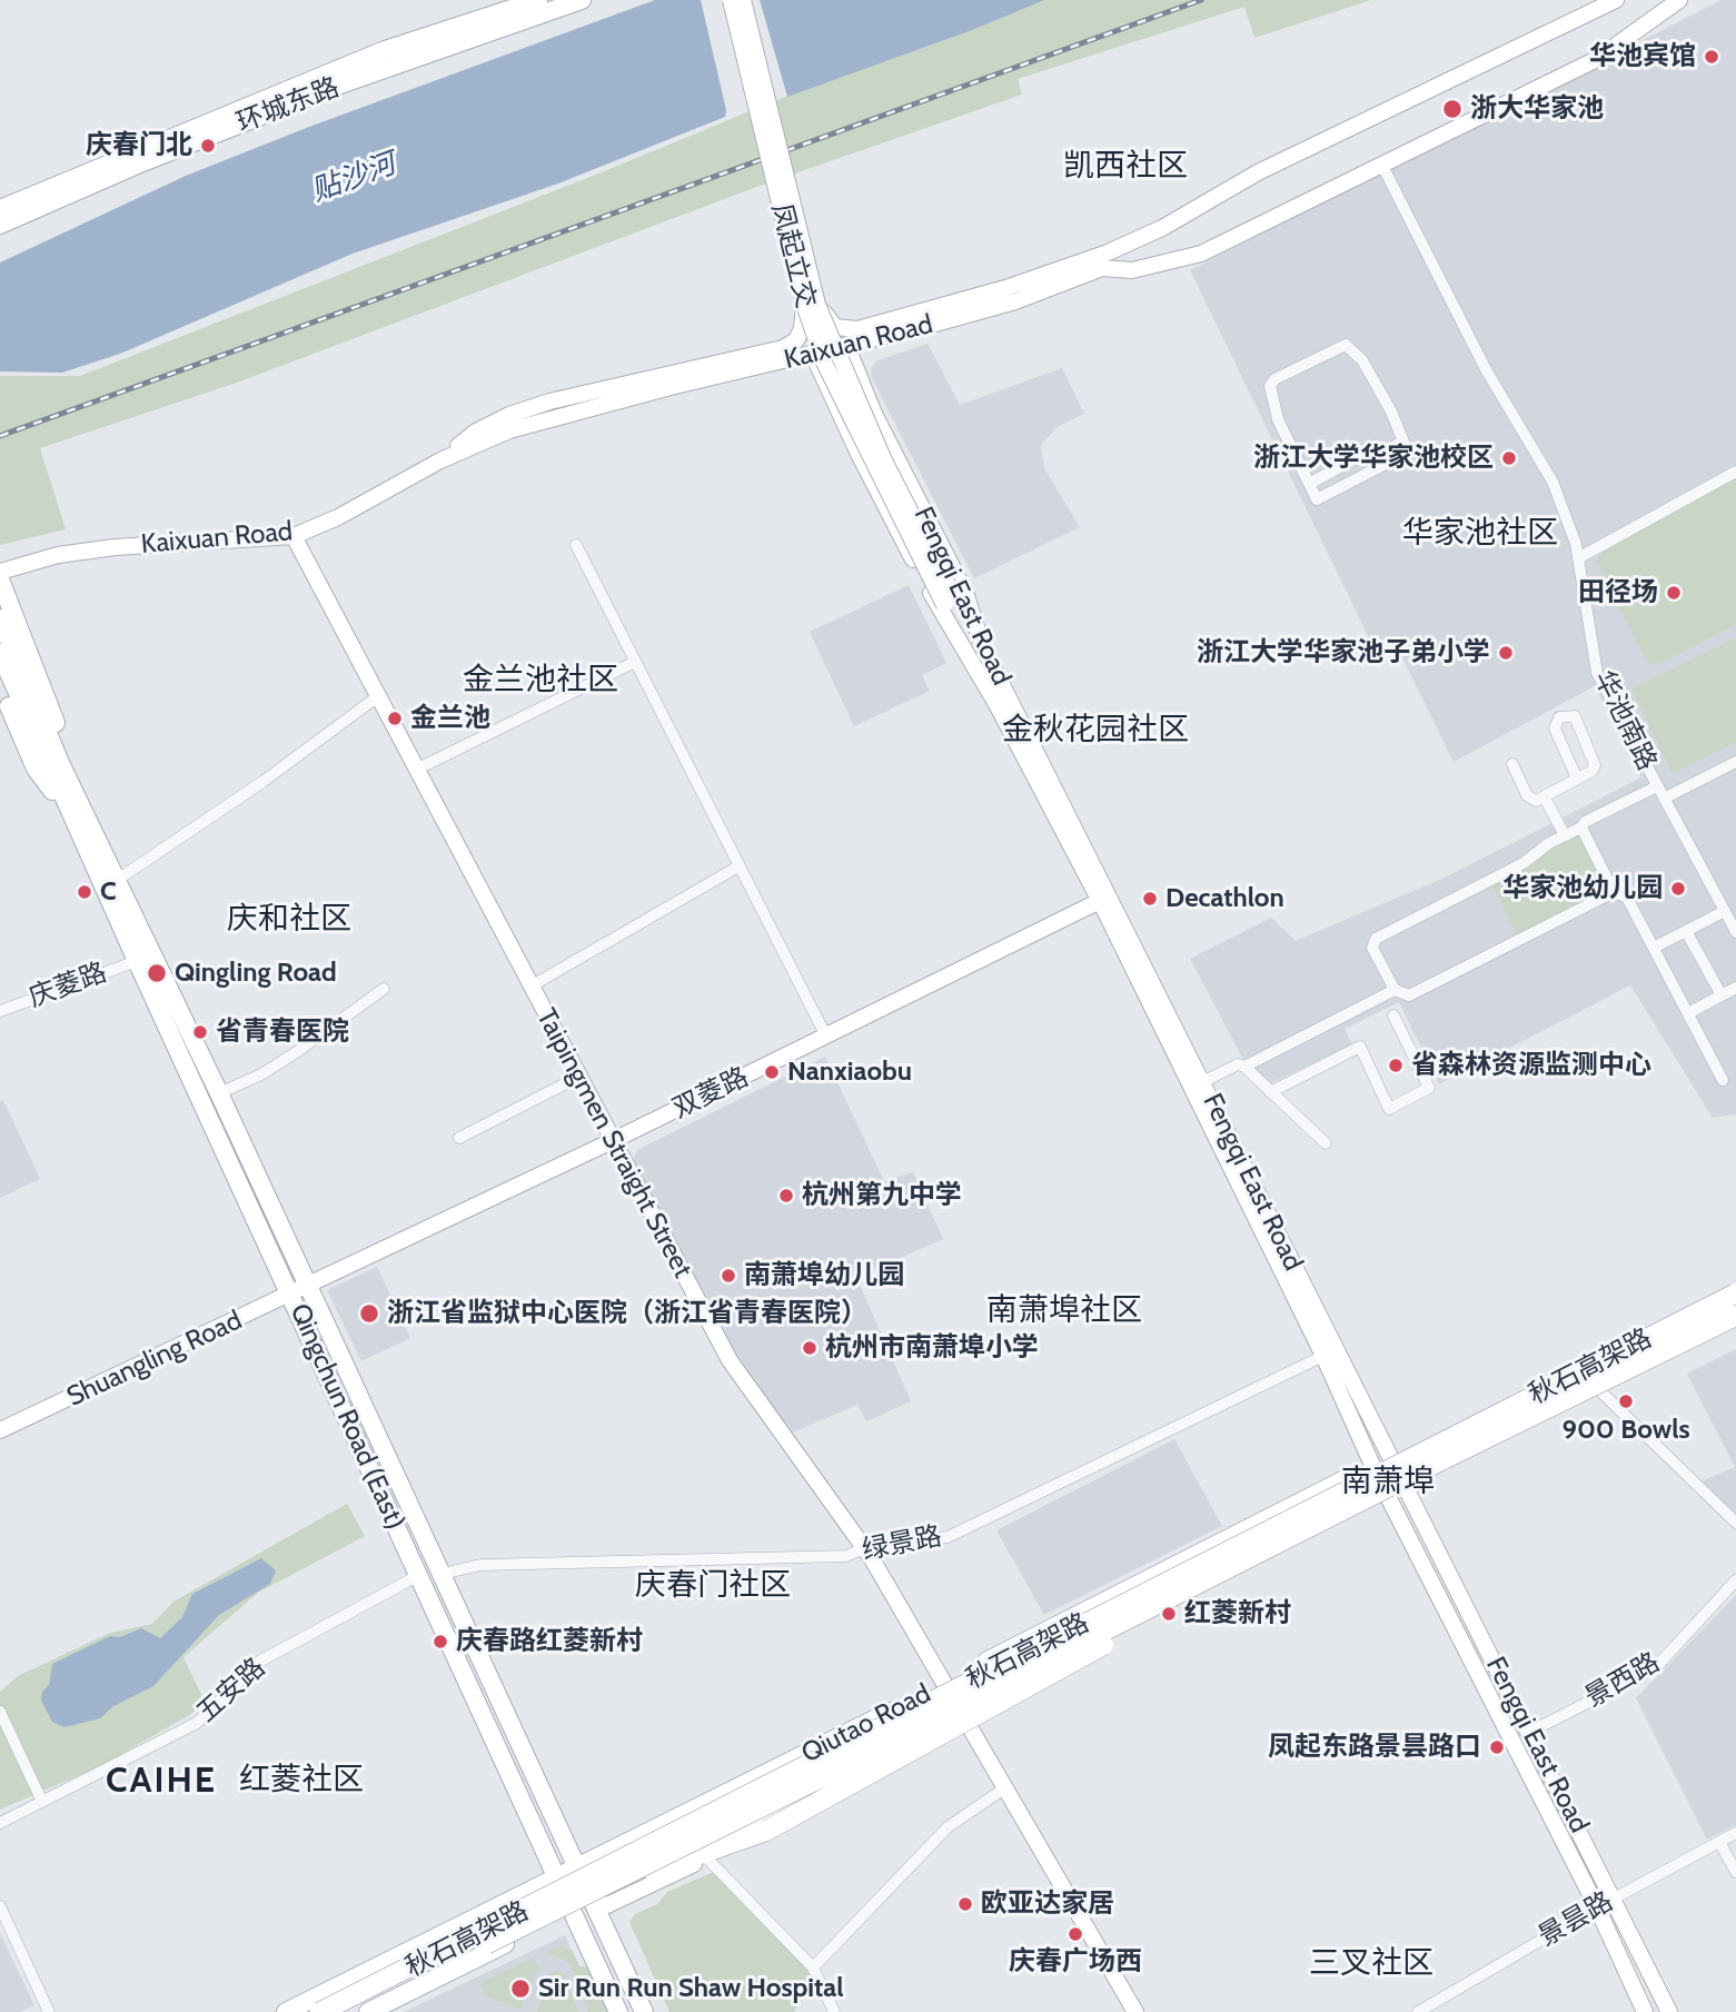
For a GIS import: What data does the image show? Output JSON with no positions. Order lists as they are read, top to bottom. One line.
{"streets":{"highway":["秋石高架路"],"main road":["环城东路","凤起立交","Kaixuan Road","Fengqi East Road","双菱路","Taipingmen Straight Street","Shuangling Road","Qingchun Road (East)","Qiutao Road"],"street":["华池南路","庆菱路","绿景路","景西路","五安路","景昙路"]},"crossings":[["凤起立交","Fengqi East Road"],["Kaixuan Road","Fengqi East Road"],["Kaixuan Road","华池南路"],["Kaixuan Road","Taipingmen Straight Street"],["Fengqi East Road","双菱路"],["Fengqi East Road","绿景路"],["Fengqi East Road","景西路"],["Fengqi East Road","Qiutao Road"],["Fengqi East Road","景昙路"],["庆菱路","Qingchun Road (East)"],["双菱路","Taipingmen Straight Street"],["双菱路","Shuangling Road"],["双菱路","Qingchun Road (East)"],["Taipingmen Straight Street","绿景路"],["Taipingmen Straight Street","Qiutao Road"],["Shuangling Road","Qingchun Road (East)"],["Qingchun Road (East)","绿景路"],["Qingchun Road (East)","五安路"],["Qingchun Road (East)","Qiutao Road"]],"districts":["凯西社区","华家池社区","金兰池社区","金秋花园社区","庆和社区","南萧埠社区","南萧埠","庆春门社区","红菱社区","CAIHE","三叉社区"],"water":["贴沙河"],"places":["华池宾馆","浙大华家池","庆春门北","浙江大学华家池校区","田径场","浙江大学华家池子弟小学","金兰池","华家池幼儿园","C","Decathlon","Qingling Road","省青春医院","省森林资源监测中心","Nanxiaobu","杭州第九中学","南萧埠幼儿园","浙江省监狱中心医院（浙江省青春医院）","杭州市南萧埠小学","900 Bowls","红菱新村","庆春路红菱新村","凤起东路景昙路口","欧亚达家居","庆春广场西","Sir Run Run Shaw Hospital"]}
